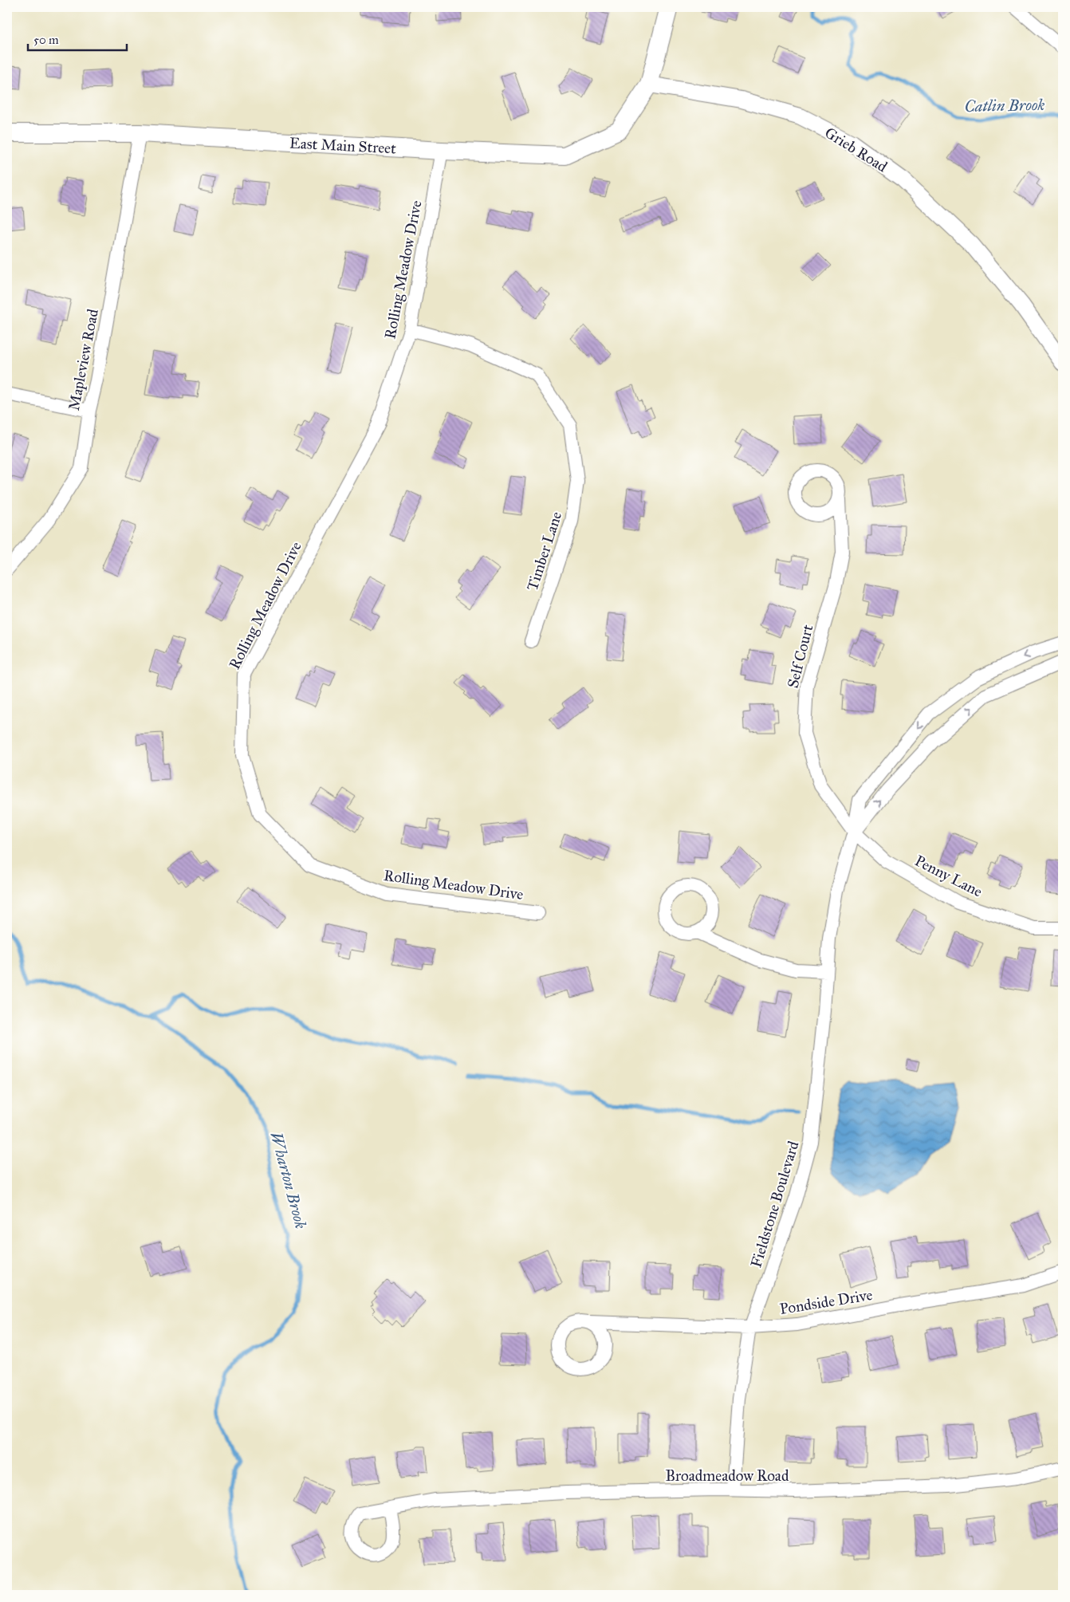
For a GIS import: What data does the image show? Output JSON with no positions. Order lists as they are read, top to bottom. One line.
{"streets":{"main road":["East Main Street"],"street":["Grieb Road","Rolling Meadow Drive","Mapleview Road","Timber Lane","Self Court","Penny Lane","Fieldstone Boulevard","Pondside Drive","Broadmeadow Road"]},"crossings":[["East Main Street","Grieb Road"],["East Main Street","Rolling Meadow Drive"],["East Main Street","Mapleview Road"],["Rolling Meadow Drive","Timber Lane"],["Self Court","Penny Lane"],["Self Court","Fieldstone Boulevard"],["Penny Lane","Fieldstone Boulevard"],["Fieldstone Boulevard","Pondside Drive"],["Fieldstone Boulevard","Broadmeadow Road"]],"water":["Catlin Brook","Wharton Brook"],"scale_bar":"50 m"}
